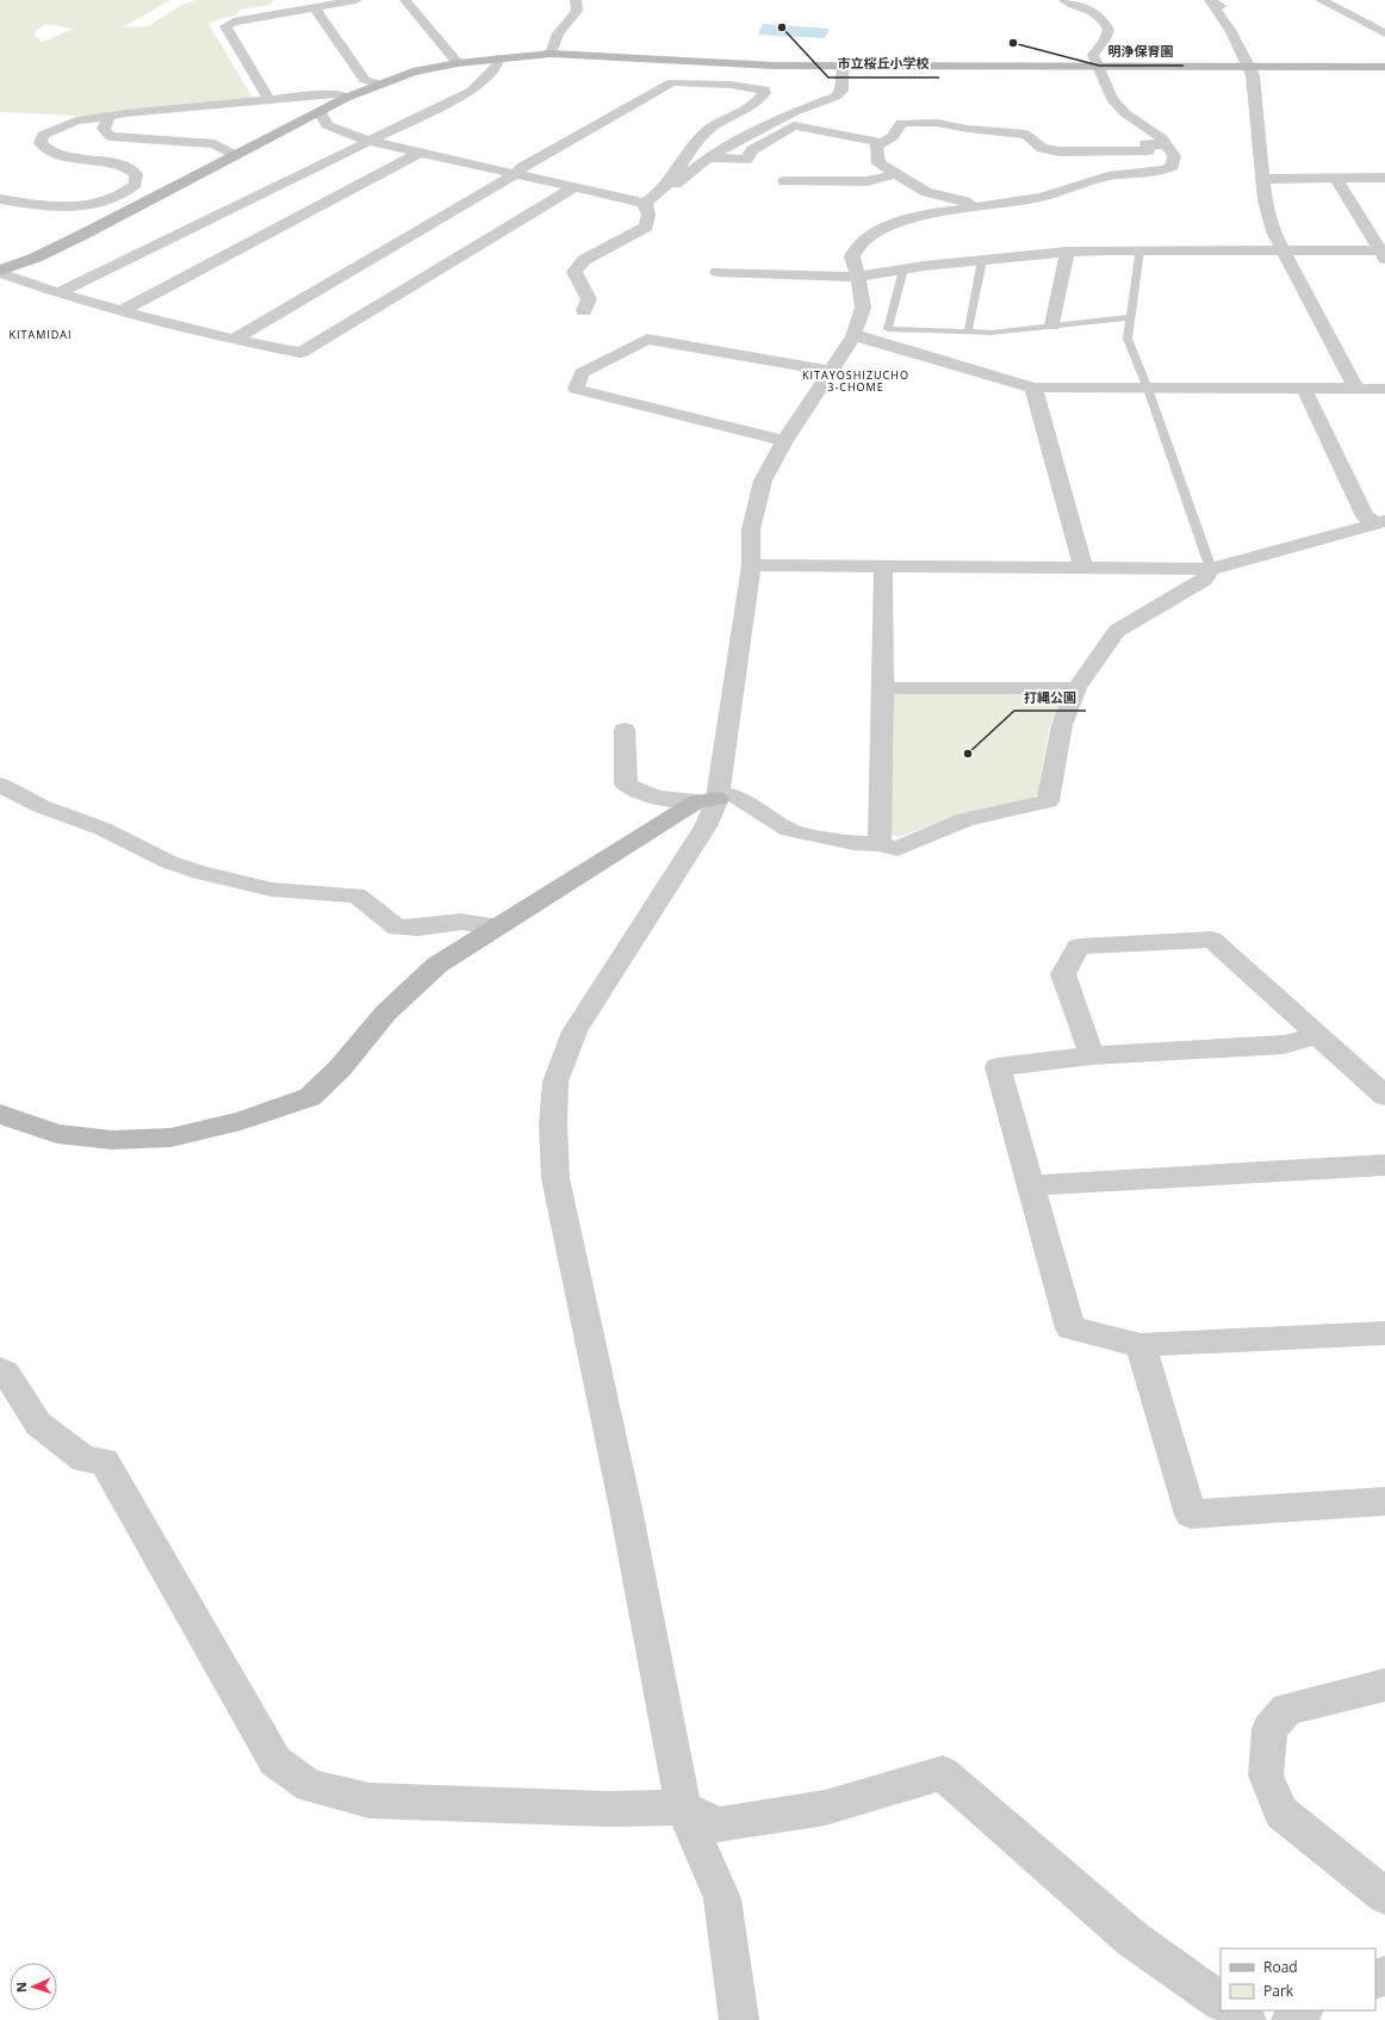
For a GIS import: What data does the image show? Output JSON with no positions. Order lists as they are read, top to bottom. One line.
{"districts":["KITAMIDAI","KITAYOSHIZUCHO 3-CHOME"],"places":["市立桜丘小学校","明浄保育園","打縄公園"],"legend":["Road","Park"],"north":"left"}
